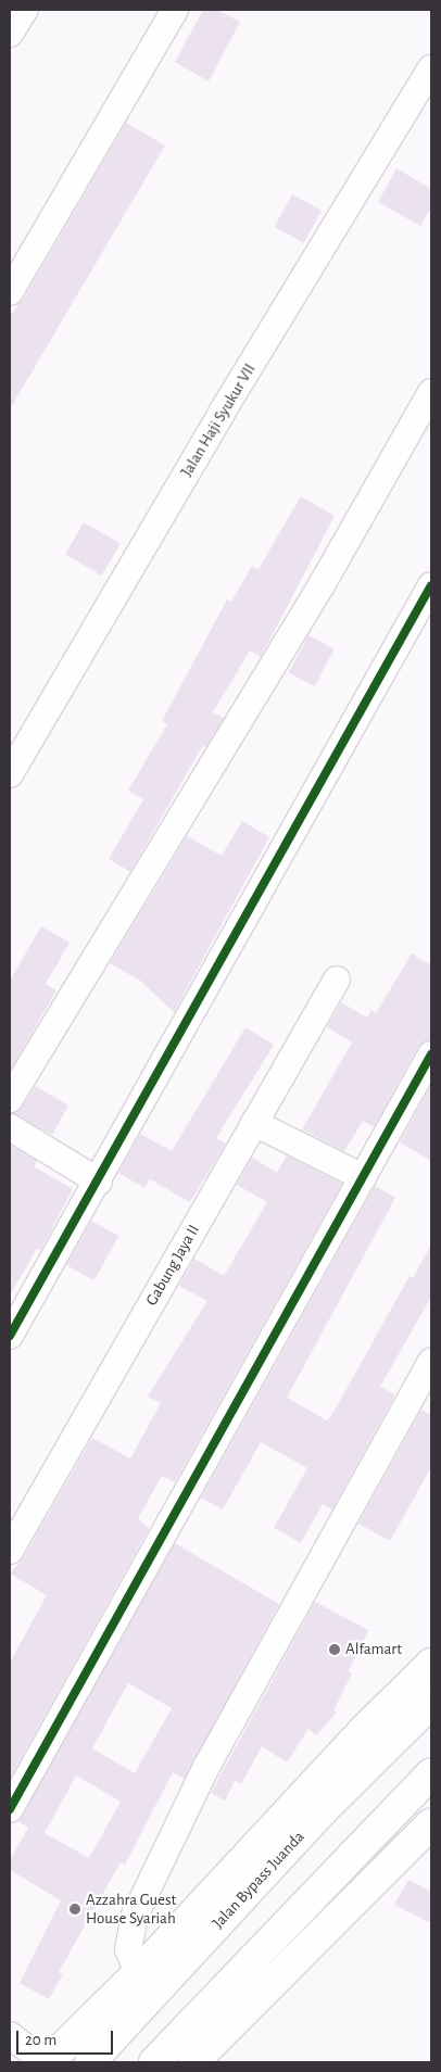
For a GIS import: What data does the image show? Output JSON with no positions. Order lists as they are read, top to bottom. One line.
{"streets":{"main road":["Jalan Bypass Juanda"],"street":["Jalan Haji Syukur VII","Gabung Jaya II"]},"places":["Alfamart","Azzahra Guest House Syariah"],"scale_bar":"20 m"}
